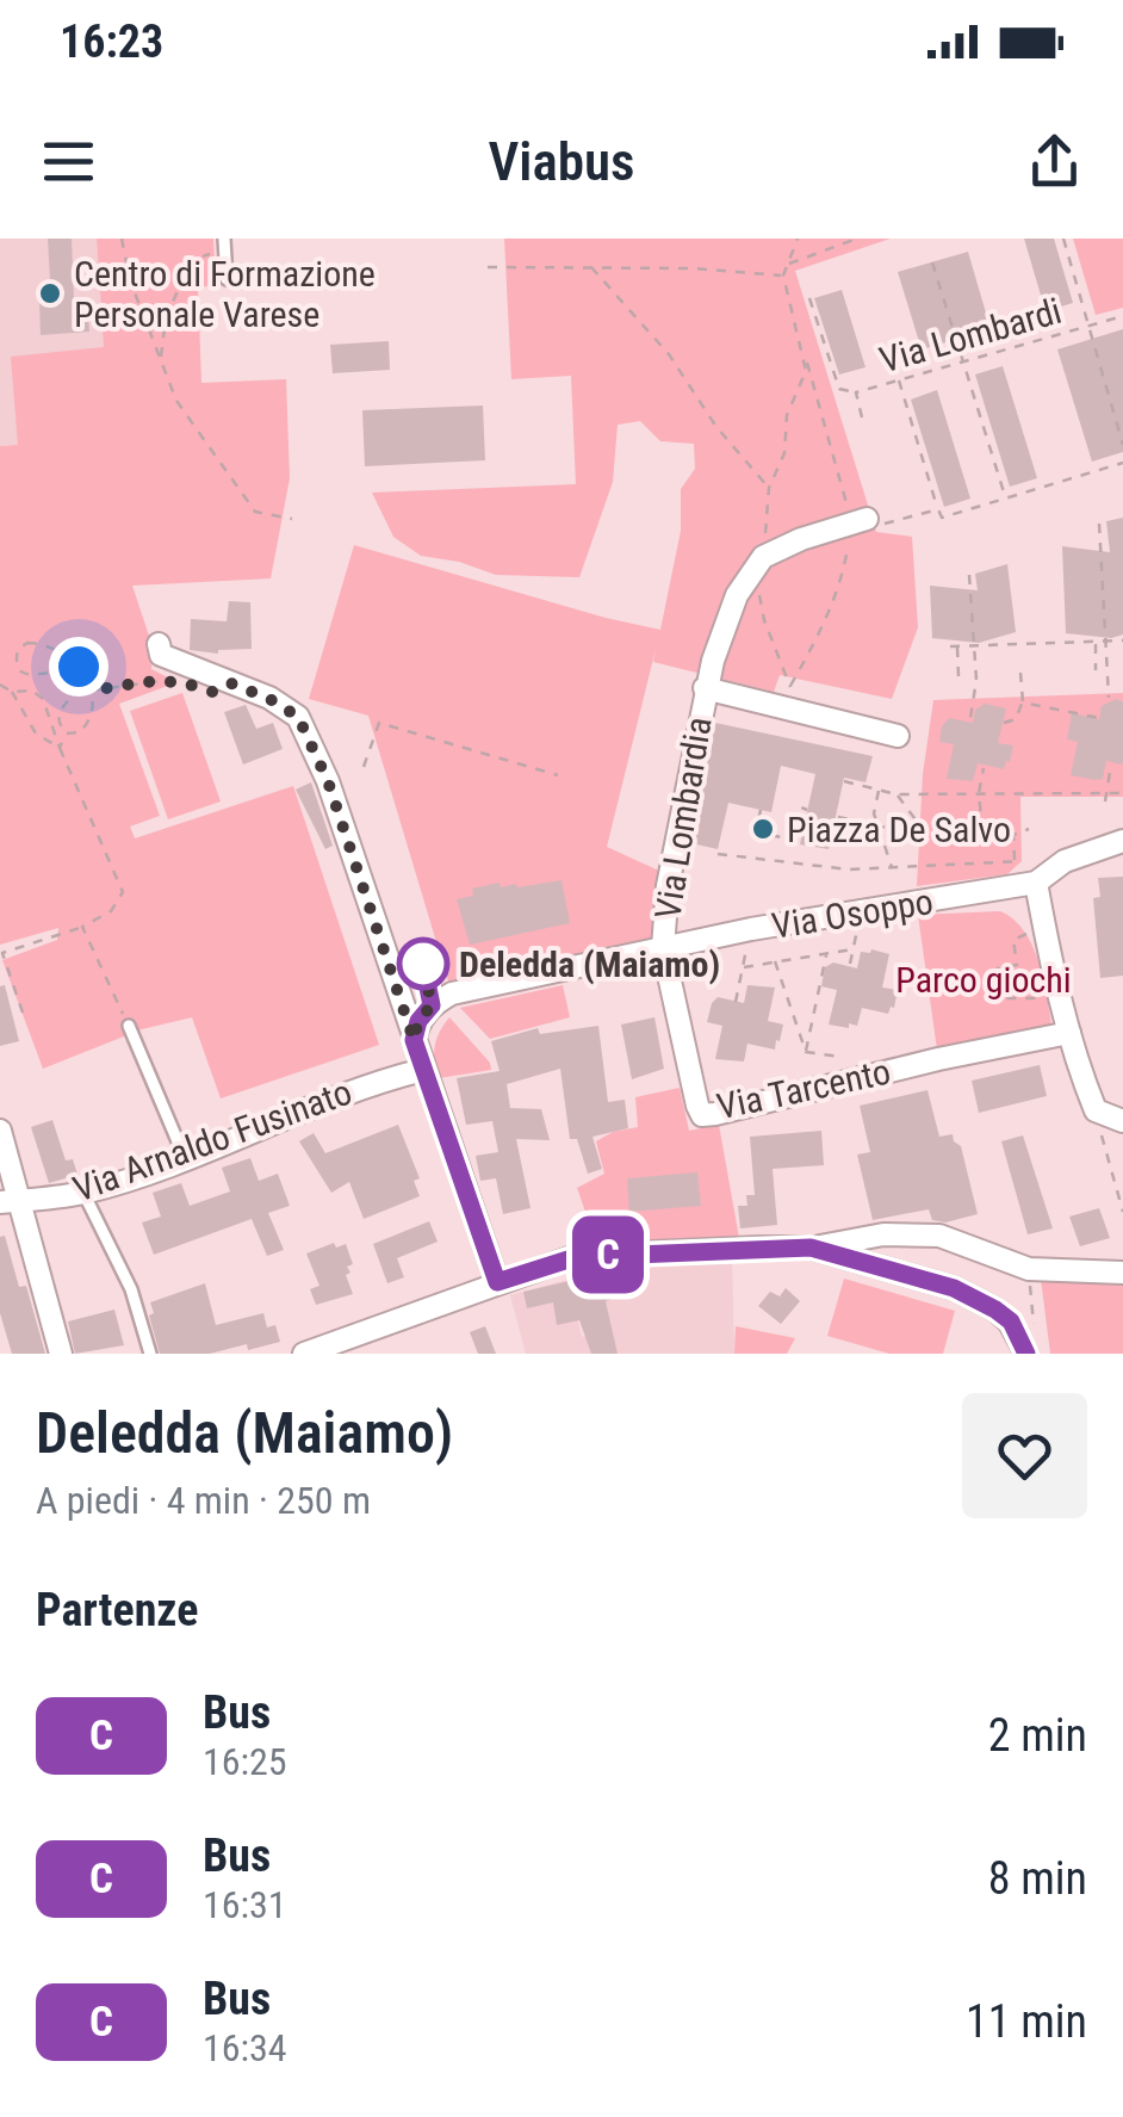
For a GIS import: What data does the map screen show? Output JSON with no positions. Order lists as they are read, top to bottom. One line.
{"streets":{"street":["Via Lombardia","Via Osoppo","Via Tarcento","Via Arnaldo Fusinato"],"path":["Via Lombardi"]},"crossings":[["Via Lombardia","Via Osoppo"],["Via Lombardia","Via Tarcento"],["Via Osoppo","Via Tarcento"]],"parks":["Parco giochi"],"places":["Centro di Formazione Personale Varese","Piazza De Salvo","Deledda (Maiamo)"],"lines":["bus line C"],"page":{"status":"16:23","header":"Viabus","on_map":"C","heading":[["Deledda (Maiamo)","A piedi · 4 min · 250 m"],"Partenze"],"list":[{"mark":"C","name":"Bus","note":"16:25","value":"2 min"},{"mark":"C","name":"Bus","note":"16:31","value":"8 min"},{"mark":"C","name":"Bus","note":"16:34","value":"11 min"}]}}
